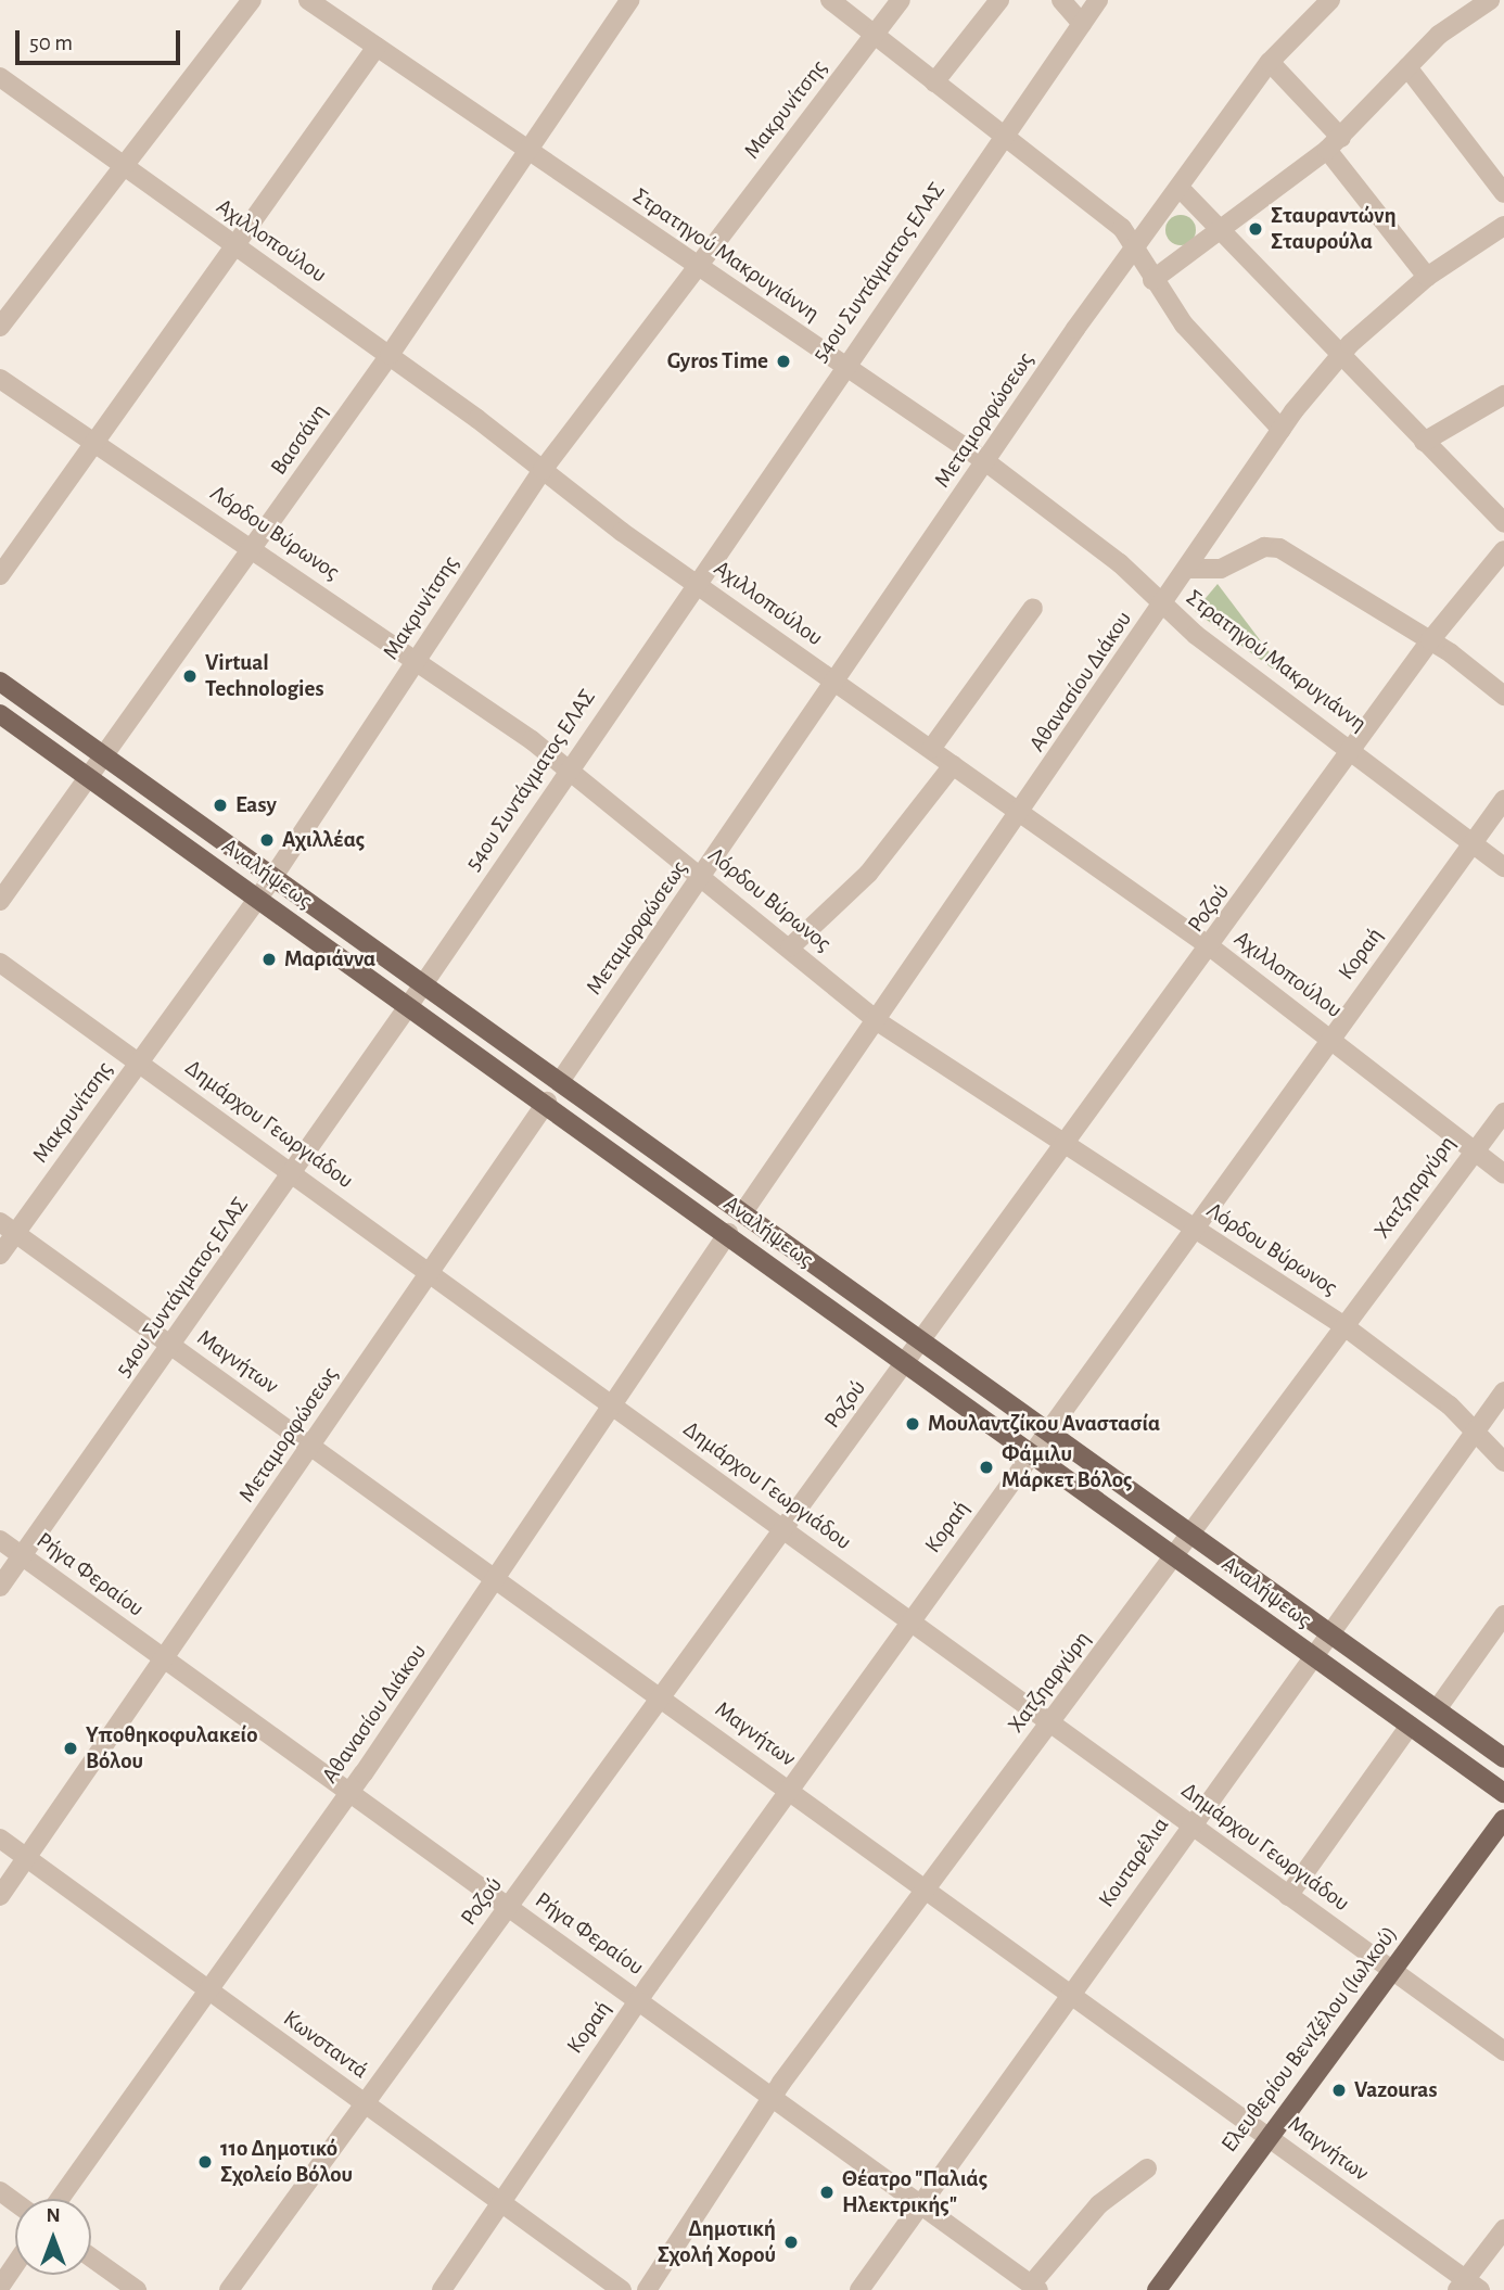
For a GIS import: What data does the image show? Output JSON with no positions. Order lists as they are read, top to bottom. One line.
{"streets":{"main road":["Μεταμορφώσεως","Αναλήψεως","Ελευθερίου Βενιζέλου (Ιωλκού)"],"street":["Μακρυνίτσης","Αχιλλοπούλου","Στρατηγού Μακρυγιάννη","54ου Συντάγματος ΕΛΑΣ","Βασσάνη","Λόρδου Βύρωνος","Αθανασίου Διάκου","Ροζού","Κοραή","Δημάρχου Γεωργιάδου","Χατζηαργύρη","Μαγνήτων","Ρήγα Φεραίου","Κουταρέλια","Κωνσταντά"]},"crossings":[["Μακρυνίτσης","Αχιλλοπούλου"],["Μακρυνίτσης","Στρατηγού Μακρυγιάννη"],["Μακρυνίτσης","Λόρδου Βύρωνος"],["Μακρυνίτσης","Αναλήψεως"],["Μακρυνίτσης","Δημάρχου Γεωργιάδου"],["Μακρυνίτσης","Μαγνήτων"],["Αχιλλοπούλου","54ου Συντάγματος ΕΛΑΣ"],["Αχιλλοπούλου","Μεταμορφώσεως"],["Αχιλλοπούλου","Βασσάνη"],["Αχιλλοπούλου","Αθανασίου Διάκου"],["Αχιλλοπούλου","Ροζού"],["Αχιλλοπούλου","Κοραή"],["Αχιλλοπούλου","Χατζηαργύρη"],["Στρατηγού Μακρυγιάννη","54ου Συντάγματος ΕΛΑΣ"],["Στρατηγού Μακρυγιάννη","Μεταμορφώσεως"],["Στρατηγού Μακρυγιάννη","Βασσάνη"],["Στρατηγού Μακρυγιάννη","Αθανασίου Διάκου"],["Στρατηγού Μακρυγιάννη","Ροζού"],["Στρατηγού Μακρυγιάννη","Κοραή"],["54ου Συντάγματος ΕΛΑΣ","Λόρδου Βύρωνος"],["54ου Συντάγματος ΕΛΑΣ","Αναλήψεως"],["54ου Συντάγματος ΕΛΑΣ","Δημάρχου Γεωργιάδου"],["54ου Συντάγματος ΕΛΑΣ","Μαγνήτων"],["54ου Συντάγματος ΕΛΑΣ","Ρήγα Φεραίου"],["Μεταμορφώσεως","Λόρδου Βύρωνος"],["Μεταμορφώσεως","Αναλήψεως"],["Μεταμορφώσεως","Δημάρχου Γεωργιάδου"],["Μεταμορφώσεως","Μαγνήτων"],["Μεταμορφώσεως","Ρήγα Φεραίου"],["Μεταμορφώσεως","Κωνσταντά"],["Βασσάνη","Λόρδου Βύρωνος"],["Βασσάνη","Αναλήψεως"],["Λόρδου Βύρωνος","Αθανασίου Διάκου"],["Λόρδου Βύρωνος","Ροζού"],["Λόρδου Βύρωνος","Κοραή"],["Λόρδου Βύρωνος","Χατζηαργύρη"],["Λόρδου Βύρωνος","Κουταρέλια"],["Αθανασίου Διάκου","Αναλήψεως"],["Αθανασίου Διάκου","Δημάρχου Γεωργιάδου"],["Αθανασίου Διάκου","Μαγνήτων"],["Αθανασίου Διάκου","Ρήγα Φεραίου"],["Αθανασίου Διάκου","Κωνσταντά"],["Αναλήψεως","Ροζού"],["Αναλήψεως","Κοραή"],["Αναλήψεως","Χατζηαργύρη"],["Αναλήψεως","Κουταρέλια"],["Ροζού","Δημάρχου Γεωργιάδου"],["Ροζού","Μαγνήτων"],["Ροζού","Ρήγα Φεραίου"],["Ροζού","Κωνσταντά"],["Κοραή","Δημάρχου Γεωργιάδου"],["Κοραή","Μαγνήτων"],["Κοραή","Ρήγα Φεραίου"],["Κοραή","Κωνσταντά"],["Δημάρχου Γεωργιάδου","Χατζηαργύρη"],["Δημάρχου Γεωργιάδου","Κουταρέλια"],["Δημάρχου Γεωργιάδου","Ελευθερίου Βενιζέλου (Ιωλκού)"],["Χατζηαργύρη","Μαγνήτων"],["Χατζηαργύρη","Ρήγα Φεραίου"],["Μαγνήτων","Κουταρέλια"],["Μαγνήτων","Ελευθερίου Βενιζέλου (Ιωλκού)"],["Ρήγα Φεραίου","Κουταρέλια"]],"places":["Σταυραντώνη Σταυρούλα","Gyros Time","Virtual Technologies","Easy","Αχιλλέας","Μαριάννα","Μουλαντζίκου Αναστασία","Φάμιλυ Μάρκετ Βόλος","Υποθηκοφυλακείο Βόλου","Vazouras","11ο Δημοτικό Σχολείο Βόλου","Θέατρο \"Παλιάς Ηλεκτρικής\"","Δημοτική Σχολή Χορού"],"scale_bar":"50 m","north":"top"}
